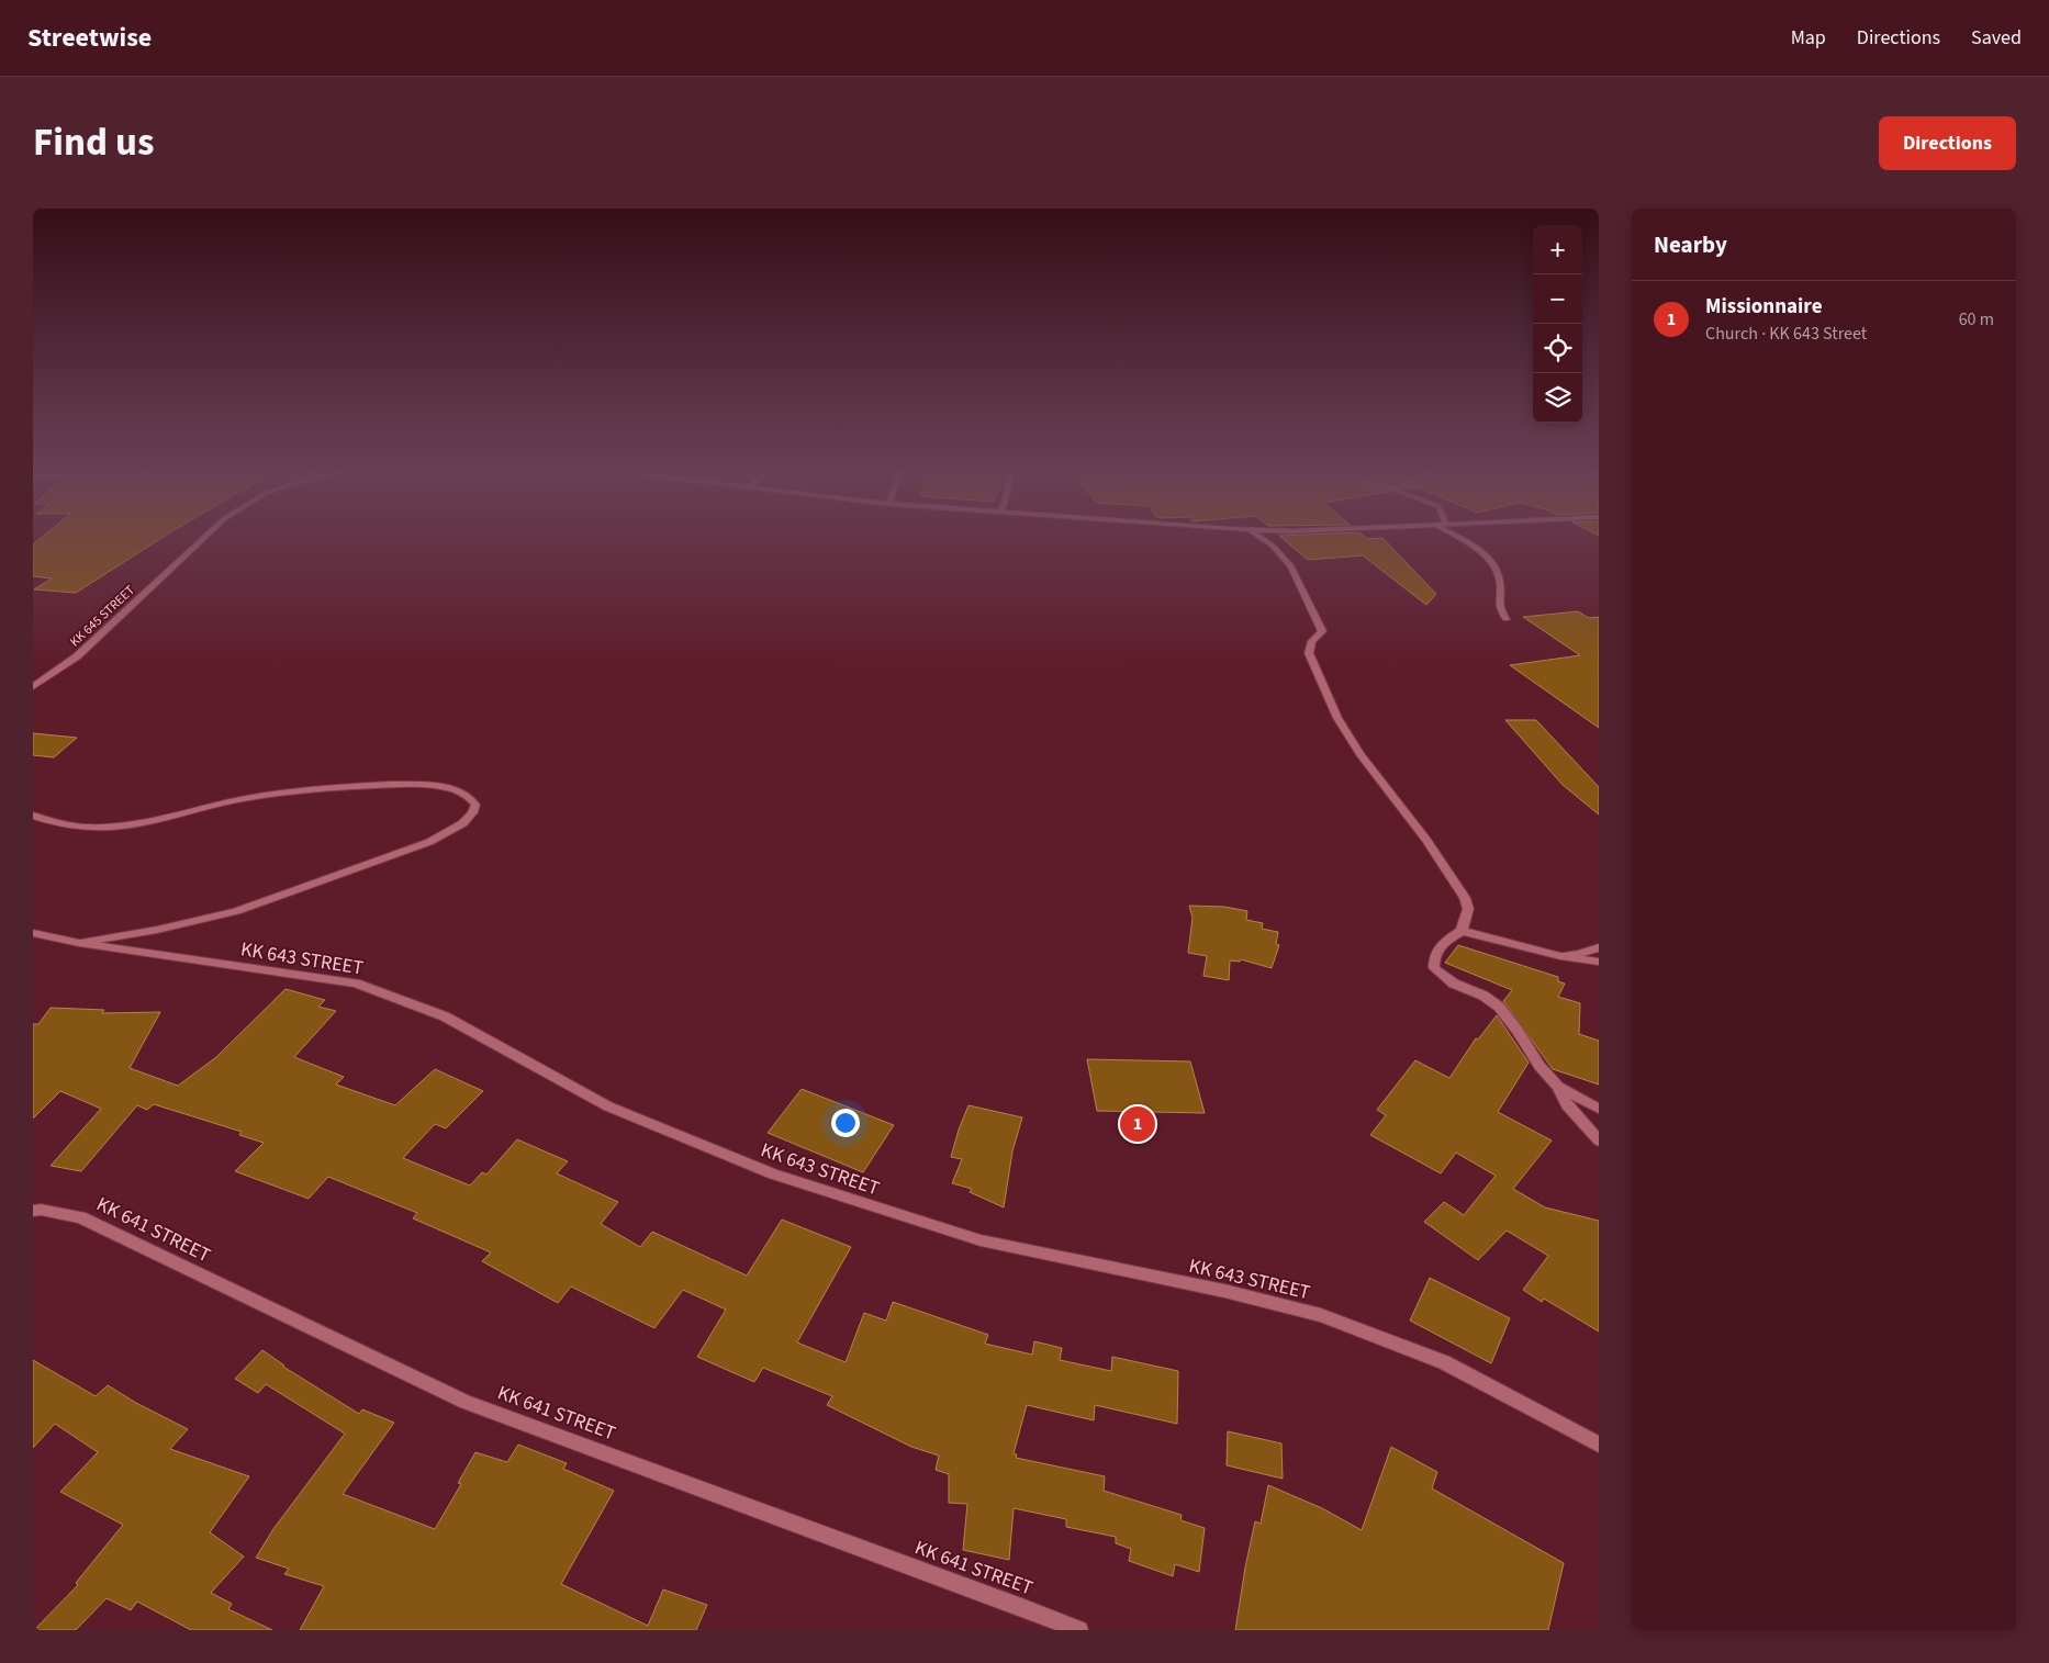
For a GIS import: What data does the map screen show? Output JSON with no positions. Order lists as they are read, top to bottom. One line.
{"streets":{"street":["KK 645 STREET","KK 643 STREET","KK 641 STREET"]},"page":{"header":"Streetwise","nav":["Map","Directions","Saved"],"title":"Find us","buttons":"Directions","heading":"Nearby","map_buttons":["+","−"],"list":[{"mark":"1","name":"Missionnaire","note":"Church · KK 643 Street","value":"60 m"}],"pins":"1"}}
